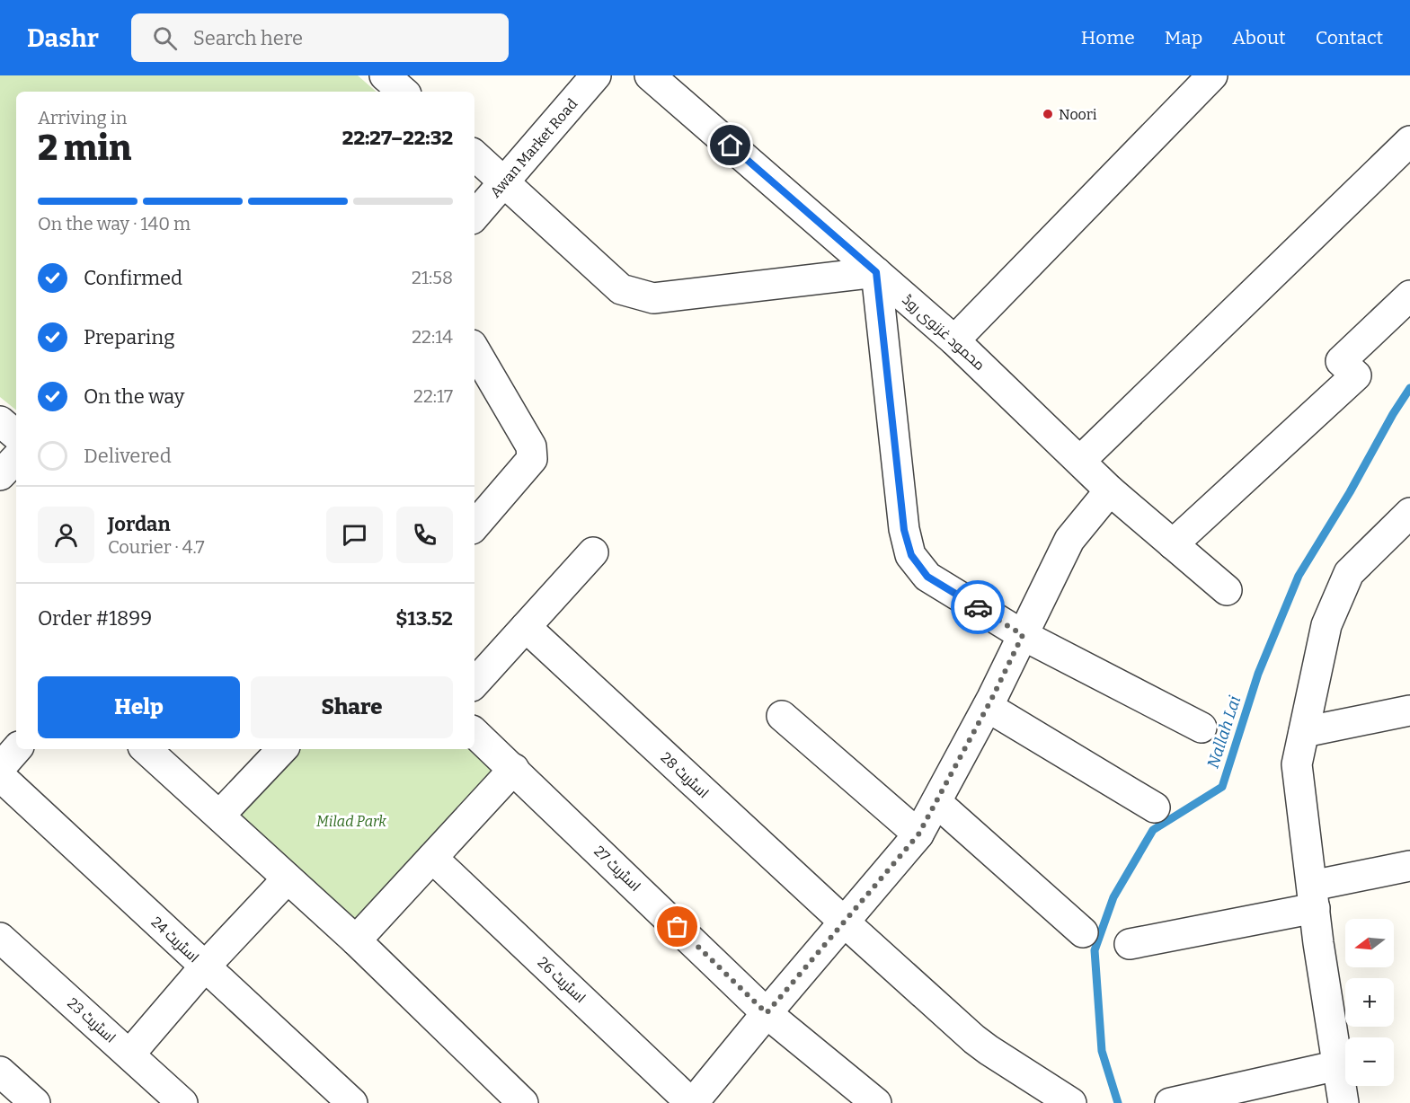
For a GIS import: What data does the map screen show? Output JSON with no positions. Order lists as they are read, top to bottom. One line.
{"streets":{"street":["Awan Market Road","محمود غزنوی روڈ","اسٹریٹ 28","اسٹریٹ 27","اسٹریٹ 24","اسٹریٹ 26","اسٹریٹ 23"]},"water":["Nallah Lai"],"parks":["Milad Park"],"places":["Noori"],"north":"left","page":{"header":"Dashr","search":"Search here","nav":["Home","Map","About","Contact"],"heading":["2 min","Arriving in","22:27–22:32"],"panel":["Jordan","Courier · 4.7","Order #1899","$13.52"],"bar":"On the way · 140 m","list":[["Confirmed","21:58"],["Preparing","22:14"],["On the way","22:17"],"Delivered"],"buttons":["Help","Share"],"map_buttons":["+","−"]}}
